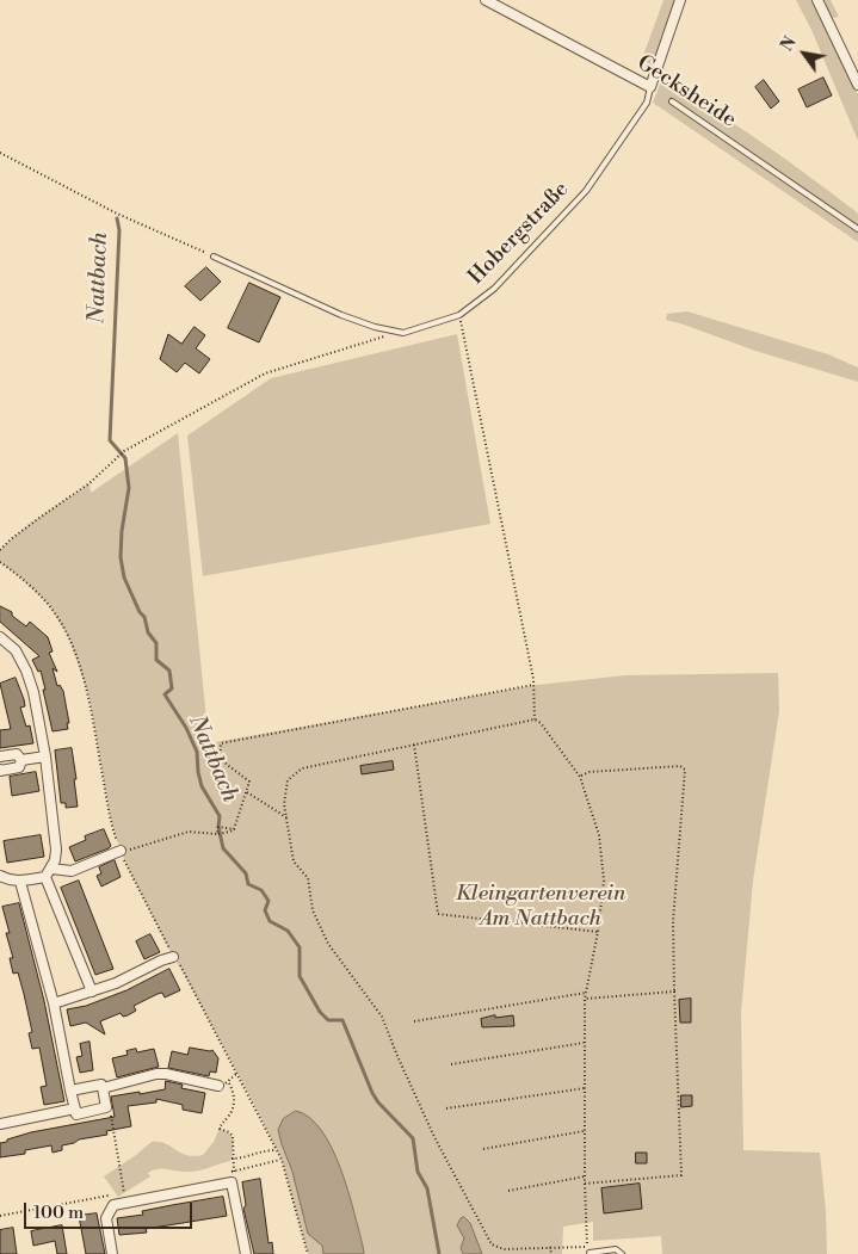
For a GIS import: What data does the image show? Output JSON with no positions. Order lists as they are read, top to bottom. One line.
{"streets":{"street":["Gecksheide","Hobergstraße"]},"crossings":[["Gecksheide","Hobergstraße"]],"water":["Nattbach"],"parks":["Kleingartenverein Am Nattbach"],"scale_bar":"100 m","north":"top left"}
